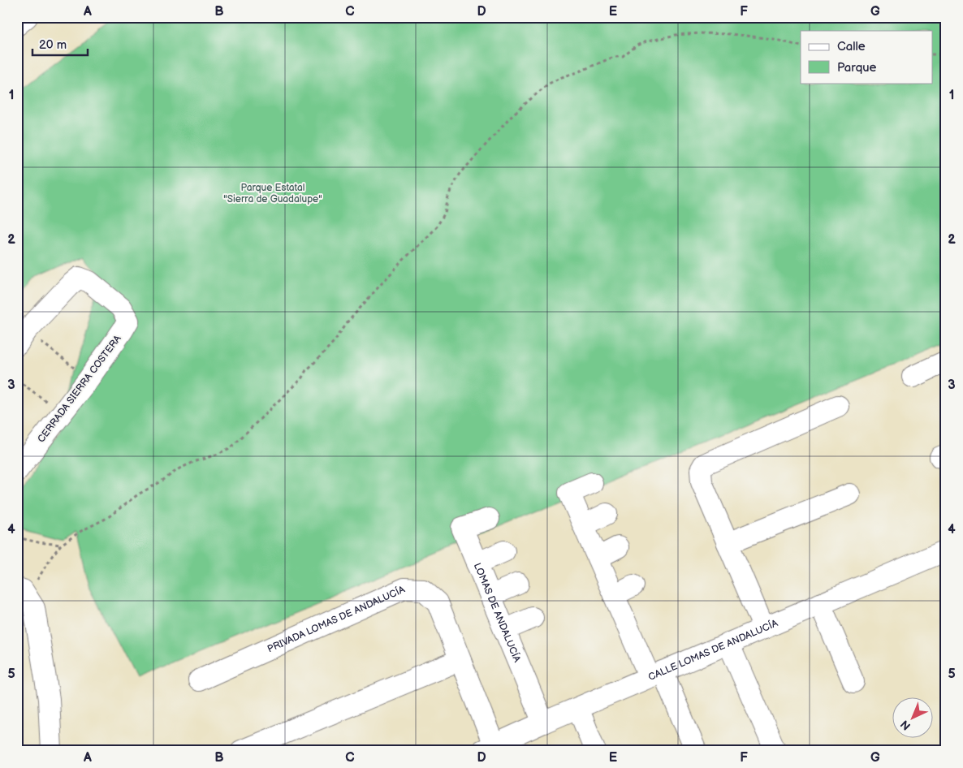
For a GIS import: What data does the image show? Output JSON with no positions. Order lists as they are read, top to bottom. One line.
{"streets":{"street":["CERRADA SIERRA COSTERA","LOMAS DE ANDALUCÍA","PRIVADA LOMAS DE ANDALUCÍA","CALLE LOMAS DE ANDALUCÍA"]},"crossings":[["LOMAS DE ANDALUCÍA","CALLE LOMAS DE ANDALUCÍA"],["PRIVADA LOMAS DE ANDALUCÍA","CALLE LOMAS DE ANDALUCÍA"]],"parks":["Parque Estatal \"Sierra de Guadalupe\""],"legend":["Calle","Parque"],"scale_bar":"20 m","north":"bottom left","grid":{"columns":["A","B","C","D","E","F","G"],"rows":["1","2","3","4","5"]}}
